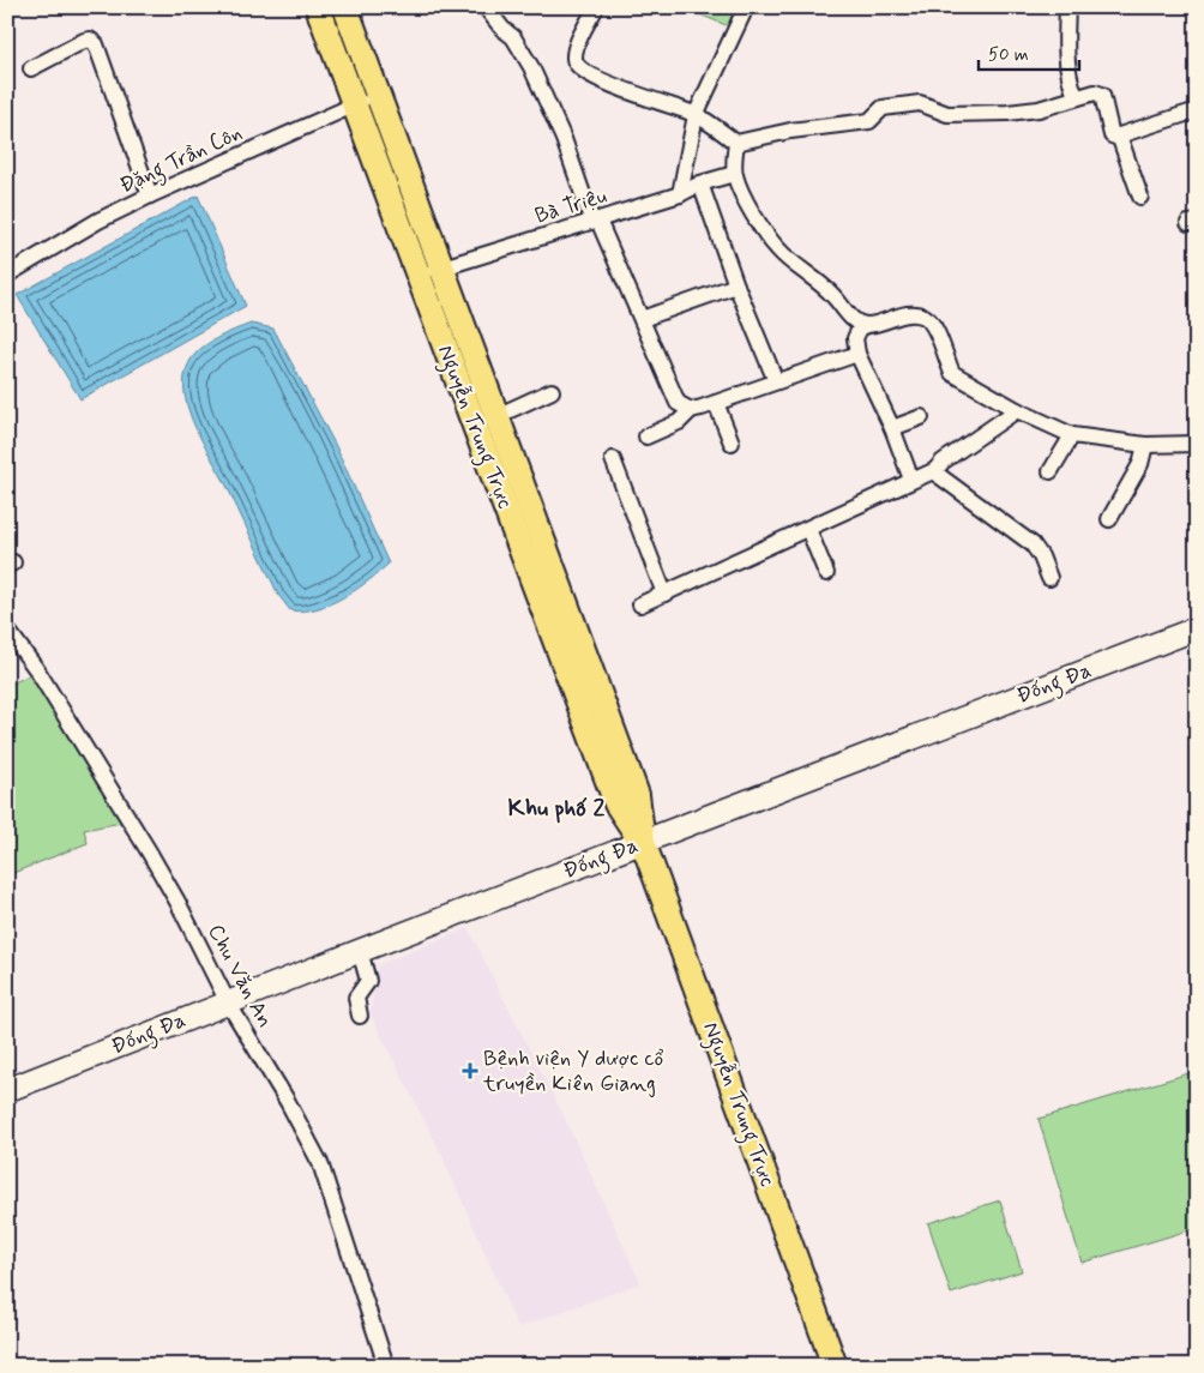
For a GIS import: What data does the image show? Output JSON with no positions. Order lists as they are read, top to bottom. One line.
{"streets":{"main road":["Nguyễn Trung Trực"],"street":["Đặng Trần Côn","Bà Triệu","Đống Đa","Chu Văn An"]},"crossings":[["Đặng Trần Côn","Nguyễn Trung Trực"],["Bà Triệu","Nguyễn Trung Trực"],["Nguyễn Trung Trực","Đống Đa"],["Đống Đa","Chu Văn An"]],"districts":["Khu phố 2"],"places":{"health":["Bệnh viện Y dược cổ truyền Kiên Giang"]},"scale_bar":"50 m"}
